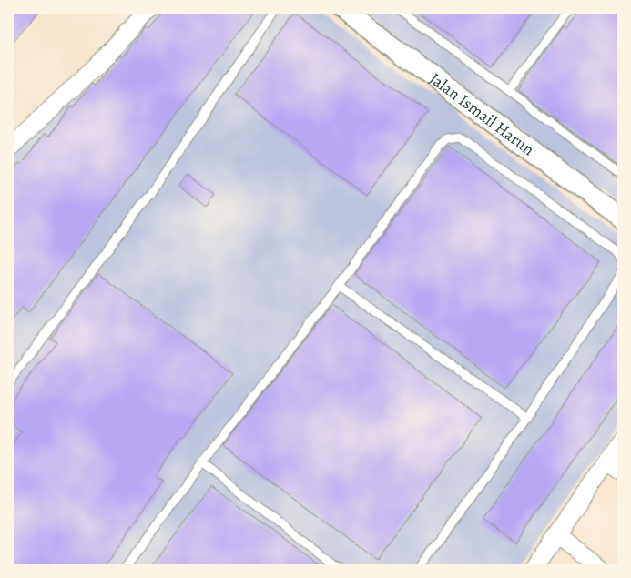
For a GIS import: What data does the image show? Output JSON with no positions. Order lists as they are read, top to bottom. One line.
{"streets":{"street":["Jalan Ismail Harun"]}}
